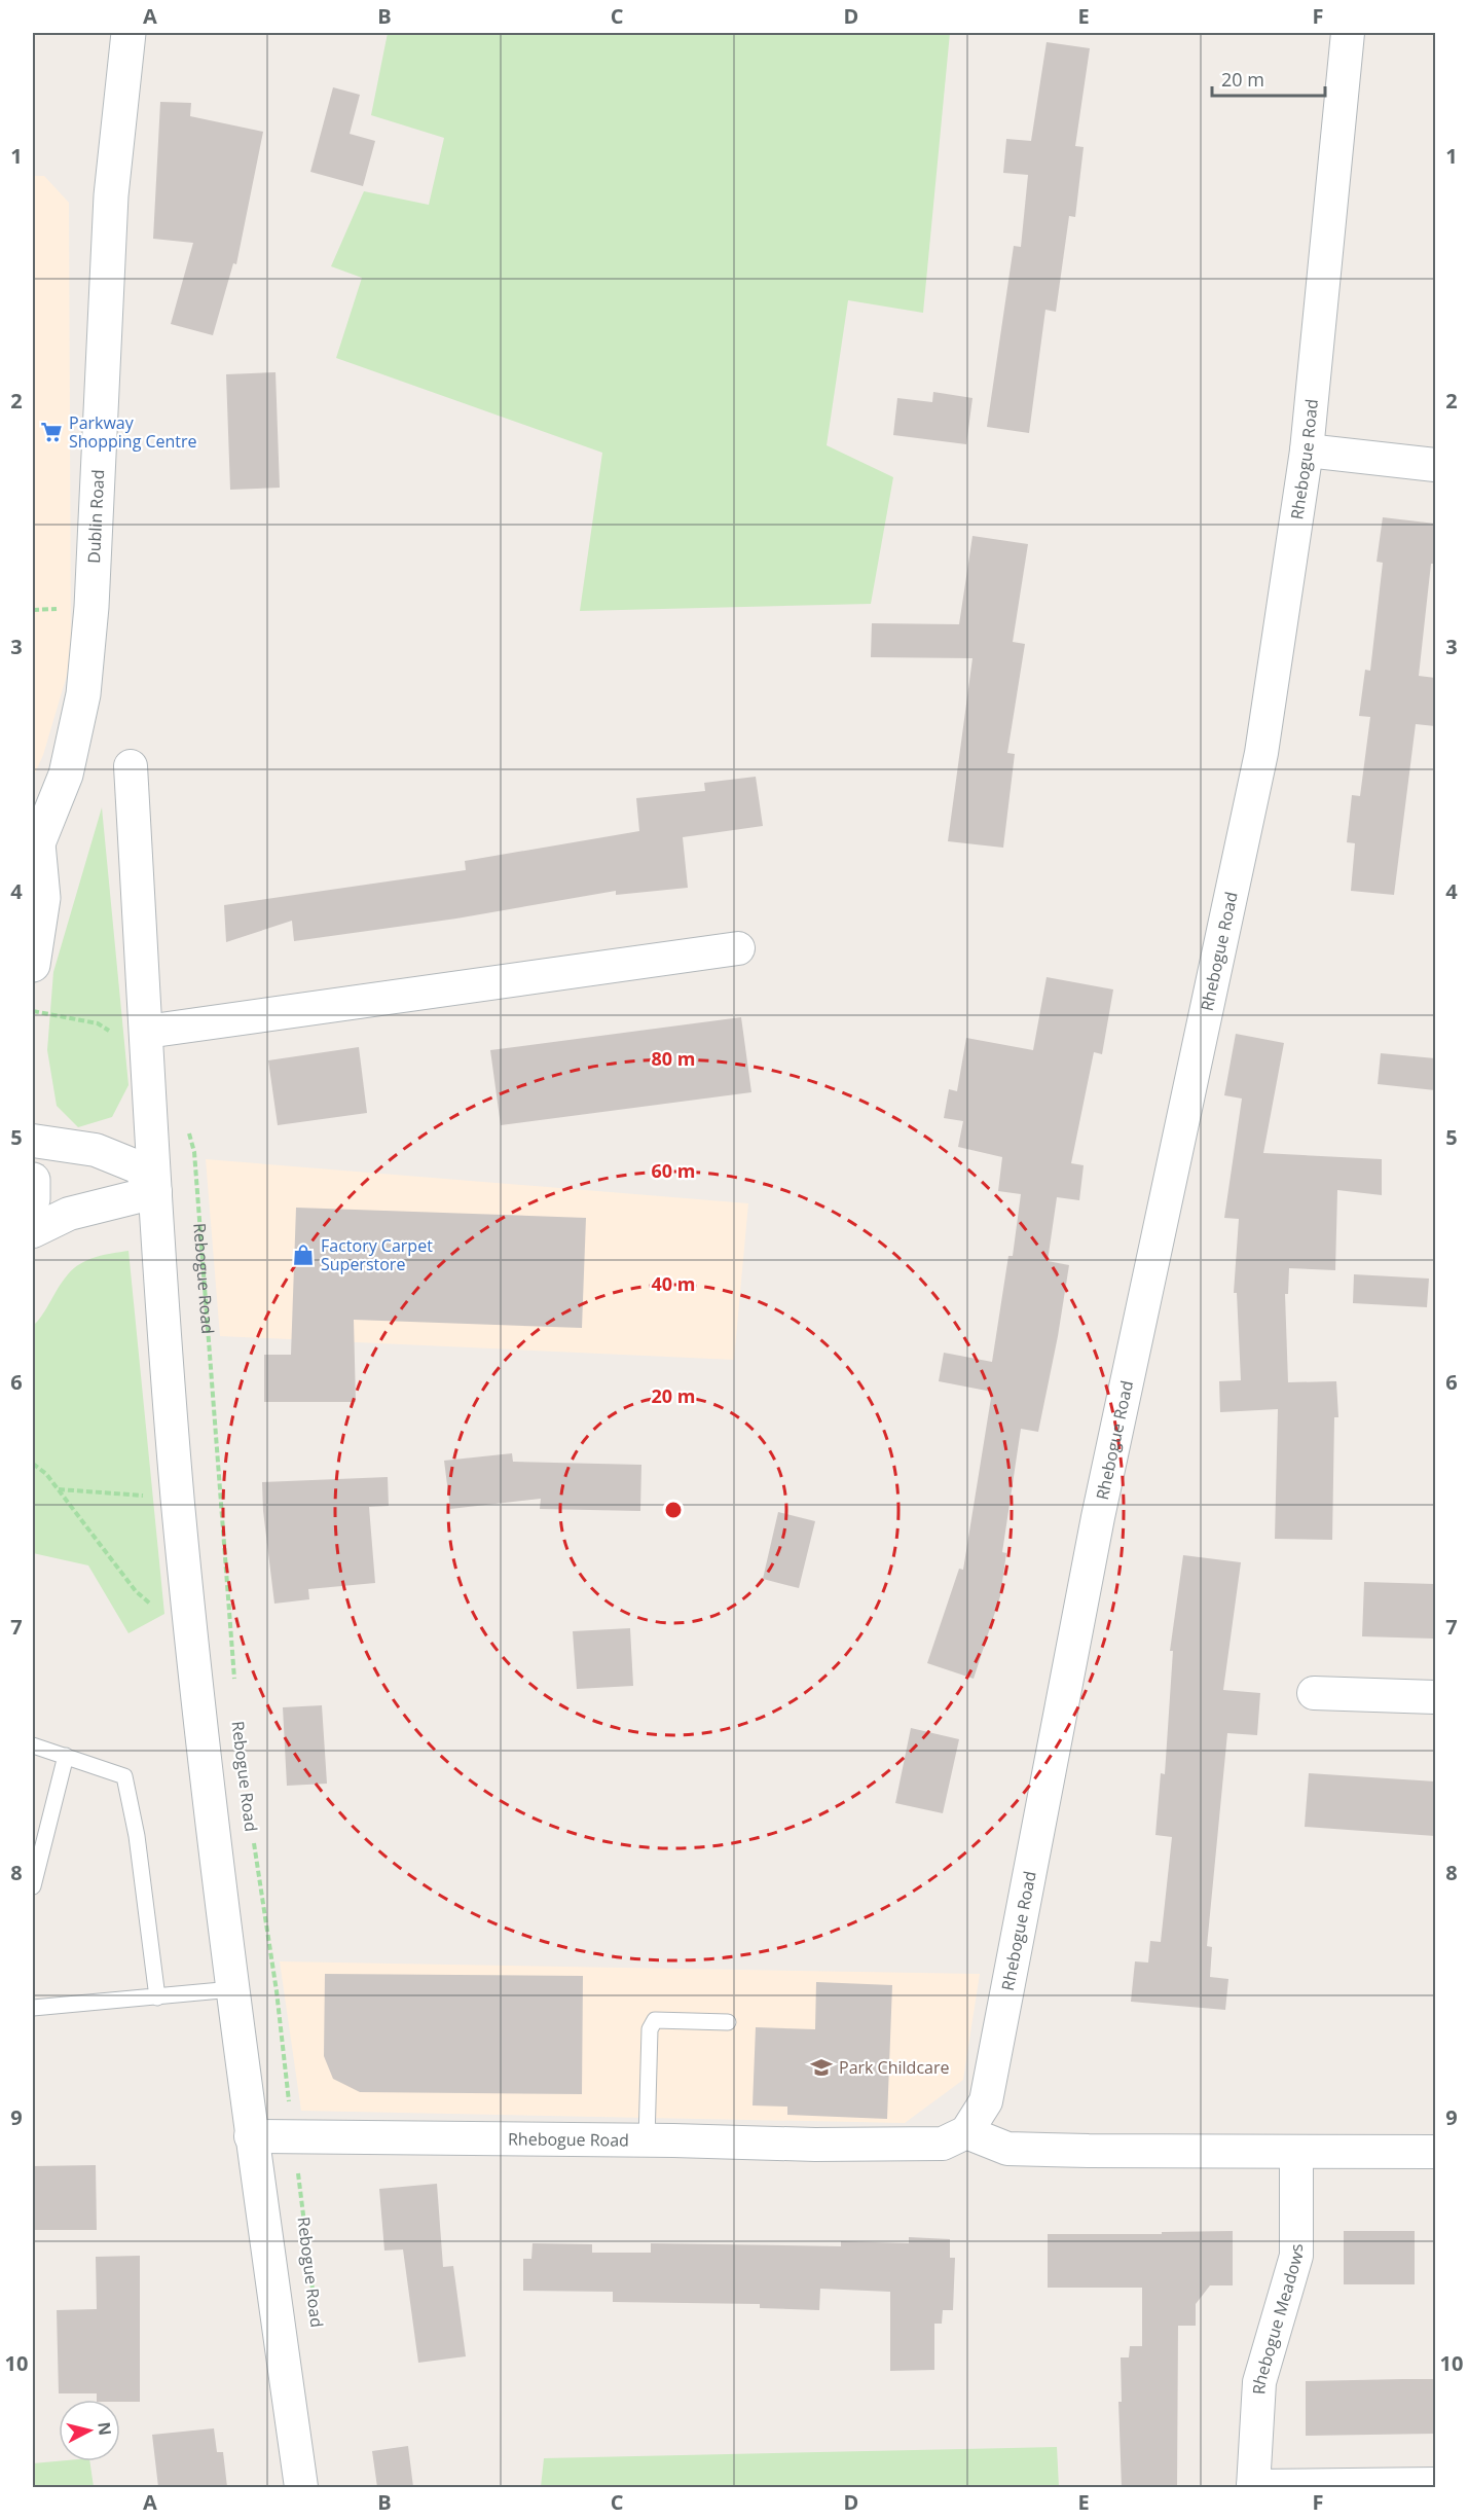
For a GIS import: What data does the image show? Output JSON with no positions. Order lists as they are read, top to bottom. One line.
{"streets":{"main road":["Dublin Road"],"street":["Rhebogue Road","Rhebogue Meadows"],"path":["Rebogue Road"]},"crossings":[["Rhebogue Road","Rebogue Road"]],"places":{"supermarket":["Parkway Shopping Centre"],"shop":["Factory Carpet Superstore"],"school or university":["Park Childcare"]},"scale_bar":"20 m","north":"right","grid":{"columns":["A","B","C","D","E","F"],"rows":["1","2","3","4","5","6","7","8","9","10"]},"rings":["80 m","60 m","40 m","20 m"]}
